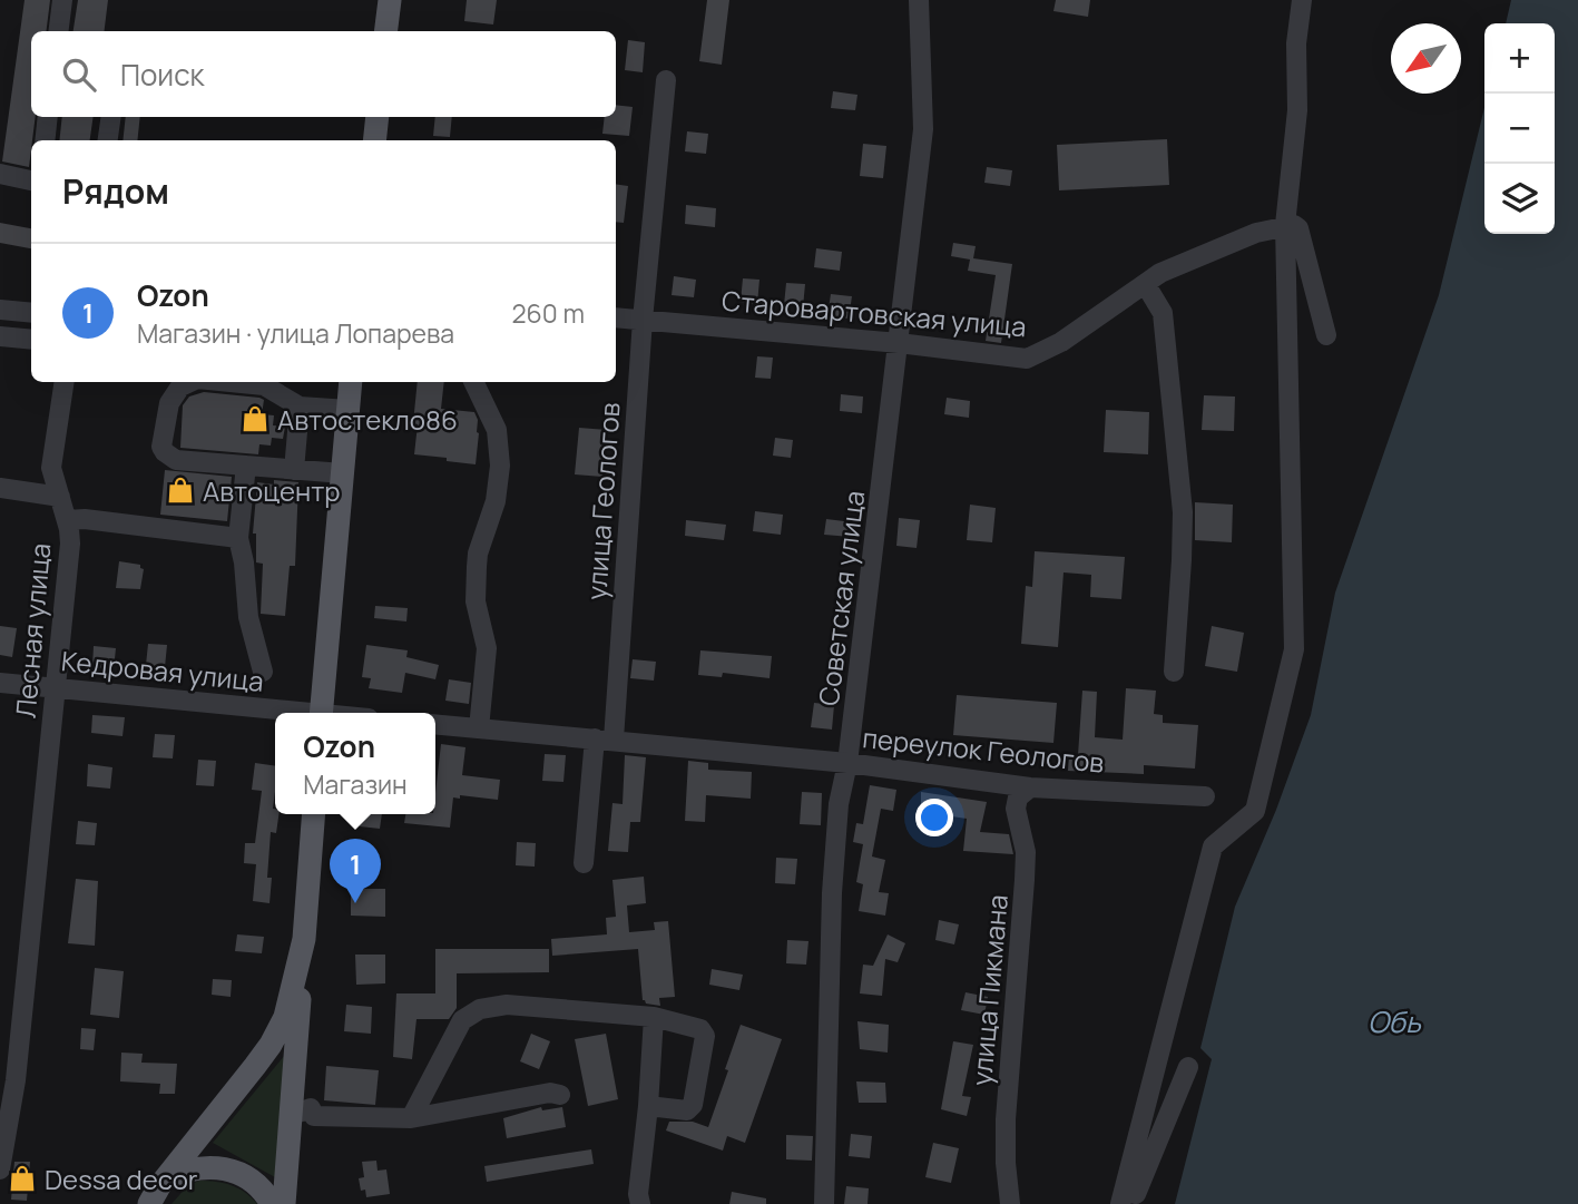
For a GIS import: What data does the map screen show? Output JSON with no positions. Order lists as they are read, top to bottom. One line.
{"streets":{"street":["Старовартовская улица","улица Геологов","Советская улица","Лесная улица","Кедровая улица","переулок Геологов","улица Пикмана"]},"crossings":[["Старовартовская улица","улица Геологов"],["Старовартовская улица","Советская улица"],["улица Геологов","переулок Геологов"],["Советская улица","переулок Геологов"],["Лесная улица","Кедровая улица"],["переулок Геологов","улица Пикмана"]],"water":["Обь"],"places":{"shop":["Автостекло86","Автоцентр","Dessa decor"]},"north":"bottom left","page":{"map_buttons":["+","−"],"search":"Поиск","heading":"Рядом","list":[{"mark":"1","name":"Ozon","note":"Магазин · улица Лопарева","value":"260 m"}],"popup":["Ozon","Магазин"],"pins":"1"}}
